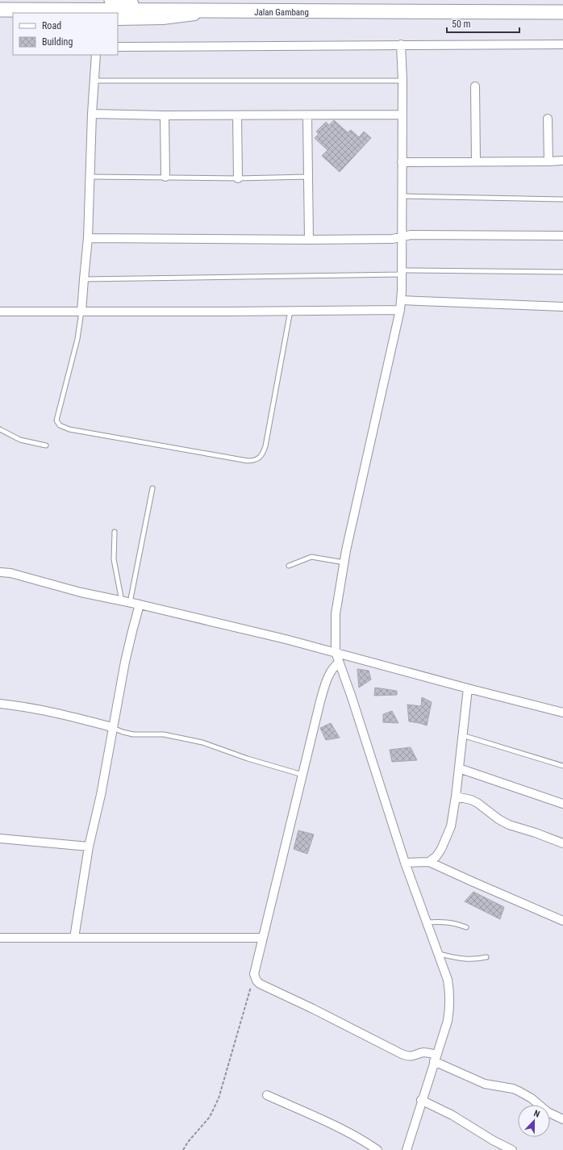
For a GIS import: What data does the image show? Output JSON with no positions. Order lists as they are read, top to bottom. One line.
{"streets":{"highway":["Jalan Gambang"]},"legend":["Road","Building"],"scale_bar":"50 m","north":"top"}
